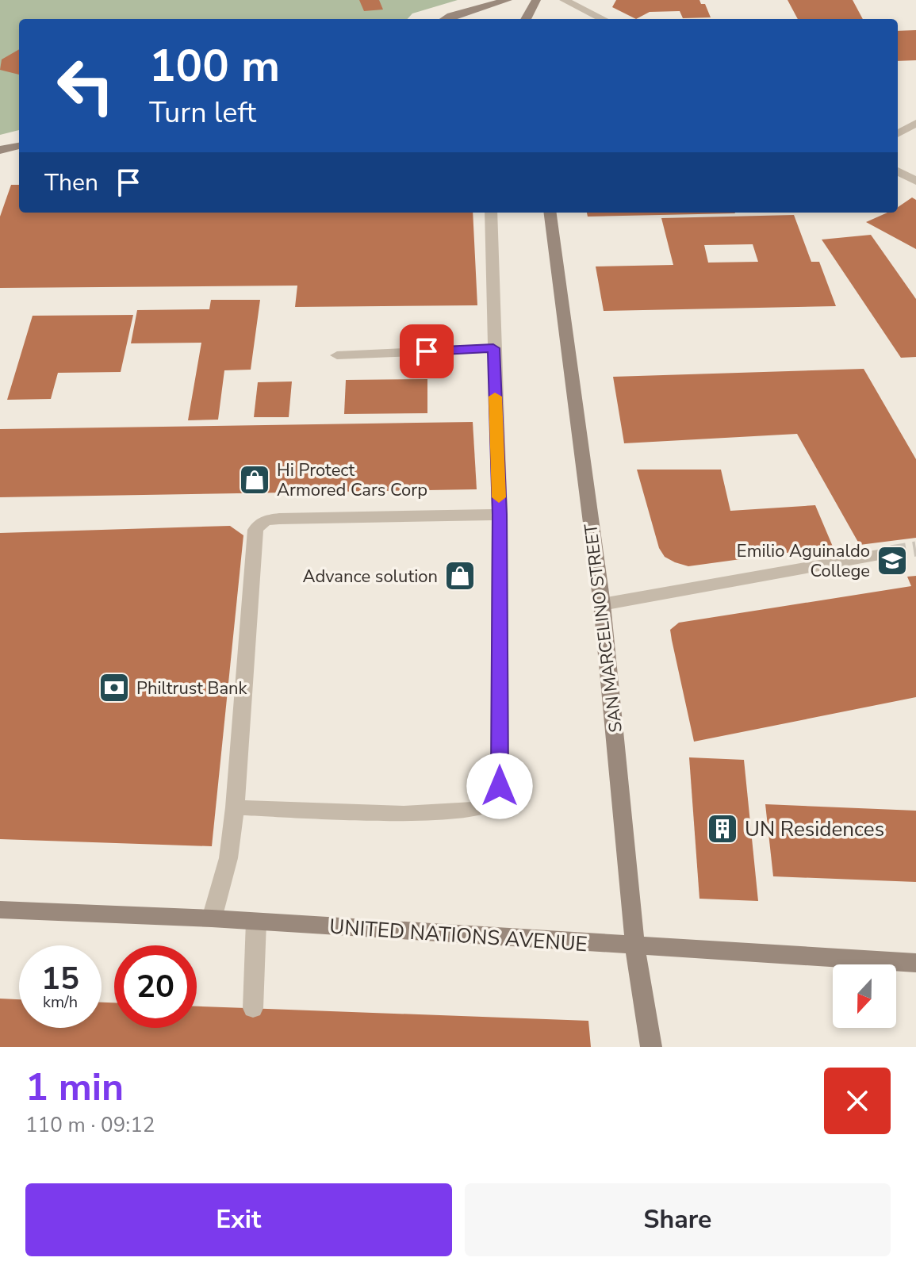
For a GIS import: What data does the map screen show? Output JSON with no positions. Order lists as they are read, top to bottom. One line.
{"streets":{"main road":["SAN MARCELINO STREET","UNITED NATIONS AVENUE"]},"crossings":[["SAN MARCELINO STREET","UNITED NATIONS AVENUE"]],"places":{"shop":["Hi Protect Armored Cars Corp","Advance solution"],"school or university":["Emilio Aguinaldo College"],"bank":["Philtrust Bank"],"building":["UN Residences"]},"north":"bottom","page":{"turn":["100 m","Turn left"],"then":"Then","speed":"15 km/h","limit":"20","heading":["1 min","110 m · 09:12"],"buttons":["Exit","Share"]}}
